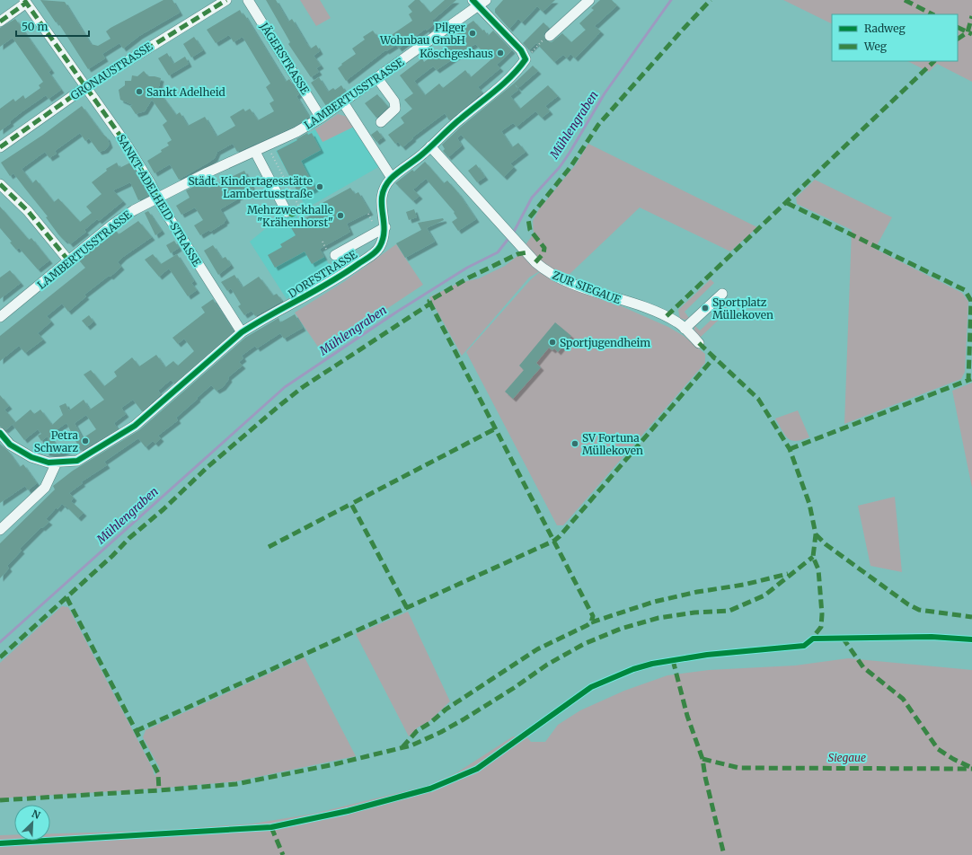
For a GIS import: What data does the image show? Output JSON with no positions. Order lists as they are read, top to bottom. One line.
{"streets":{"street":["JÄGERSTRASSE","GRONAUSTRASSE","LAMBERTUSSTRASSE","SANKT-ADELHEID-STRASSE","DORFSTRASSE","ZUR SIEGAUE"]},"crossings":[["JÄGERSTRASSE","LAMBERTUSSTRASSE"],["GRONAUSTRASSE","SANKT-ADELHEID-STRASSE"],["LAMBERTUSSTRASSE","SANKT-ADELHEID-STRASSE"],["LAMBERTUSSTRASSE","DORFSTRASSE"],["SANKT-ADELHEID-STRASSE","DORFSTRASSE"],["DORFSTRASSE","ZUR SIEGAUE"]],"water":["Mühlengraben"],"parks":["Siegaue"],"places":["Pilger Wohnbau GmbH","Köschgeshaus","Sankt Adelheid","Städt. Kindertagesstätte Lambertusstraße","Mehrzweckhalle \"Krähenhorst\"","Sportplatz Müllekoven","Sportjugendheim","Petra Schwarz","SV Fortuna Müllekoven"],"legend":["Radweg","Weg"],"scale_bar":"50 m","north":"top right"}
